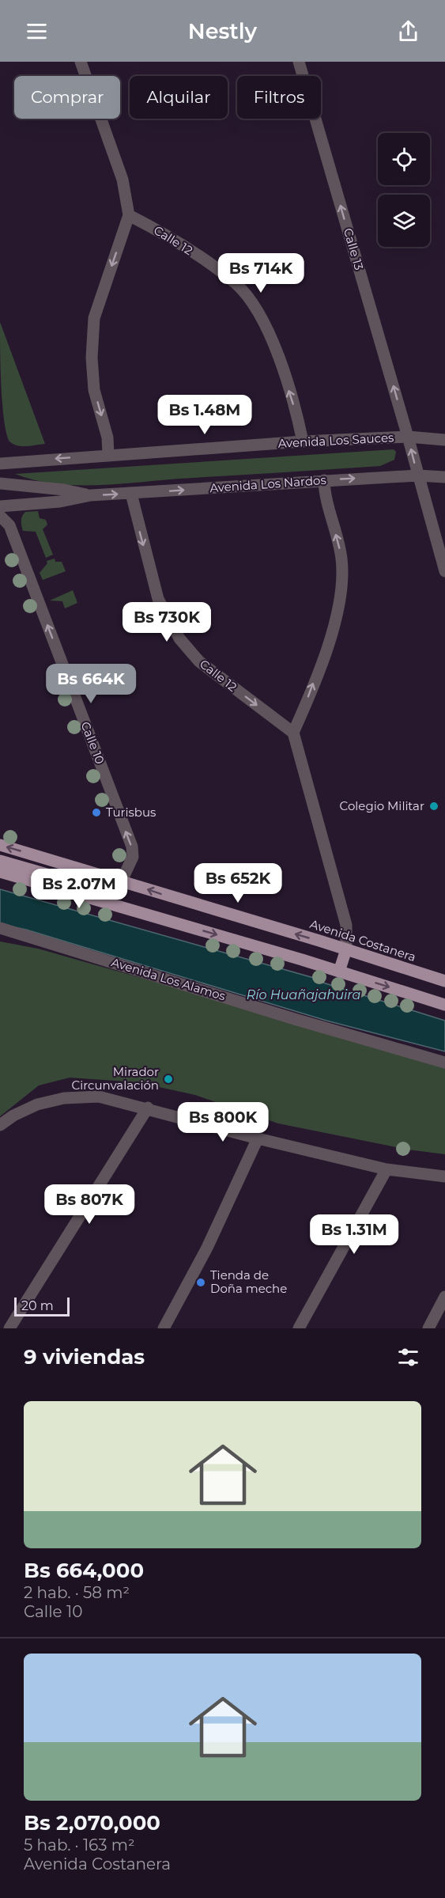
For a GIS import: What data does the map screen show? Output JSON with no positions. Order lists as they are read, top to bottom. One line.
{"streets":{"main road":["Avenida Costanera"],"street":["Calle 12","Calle 13","Avenida Los Sauces","Avenida Los Nardos","Calle 10","Avenida Los Alamos"]},"crossings":[["Calle 12","Avenida Los Sauces"],["Calle 12","Avenida Los Nardos"],["Calle 13","Avenida Los Sauces"],["Calle 13","Avenida Los Nardos"],["Calle 10","Avenida Costanera"]],"one_way":["Calle 13","Avenida Los Nardos","Calle 10"],"water":["Río Huañajahuira"],"places":["Colegio Militar","Turisbus","Mirador Circunvalación","Tienda de Doña meche"],"scale_bar":"20 m","page":{"header":"Nestly","chip":["Comprar","Alquilar","Filtros"],"price":["Bs 714K","Bs 1.48M","Bs 730K","Bs 664K","Bs 652K","Bs 2.07M","Bs 800K","Bs 807K","Bs 1.31M"],"scale":"20 m","heading":"9 viviendas","list":[{"name":"Bs 664,000","note":"2 hab. · 58 m² · Calle 10"},{"name":"Bs 2,070,000","note":"5 hab. · 163 m² · Avenida Costanera"}]}}
